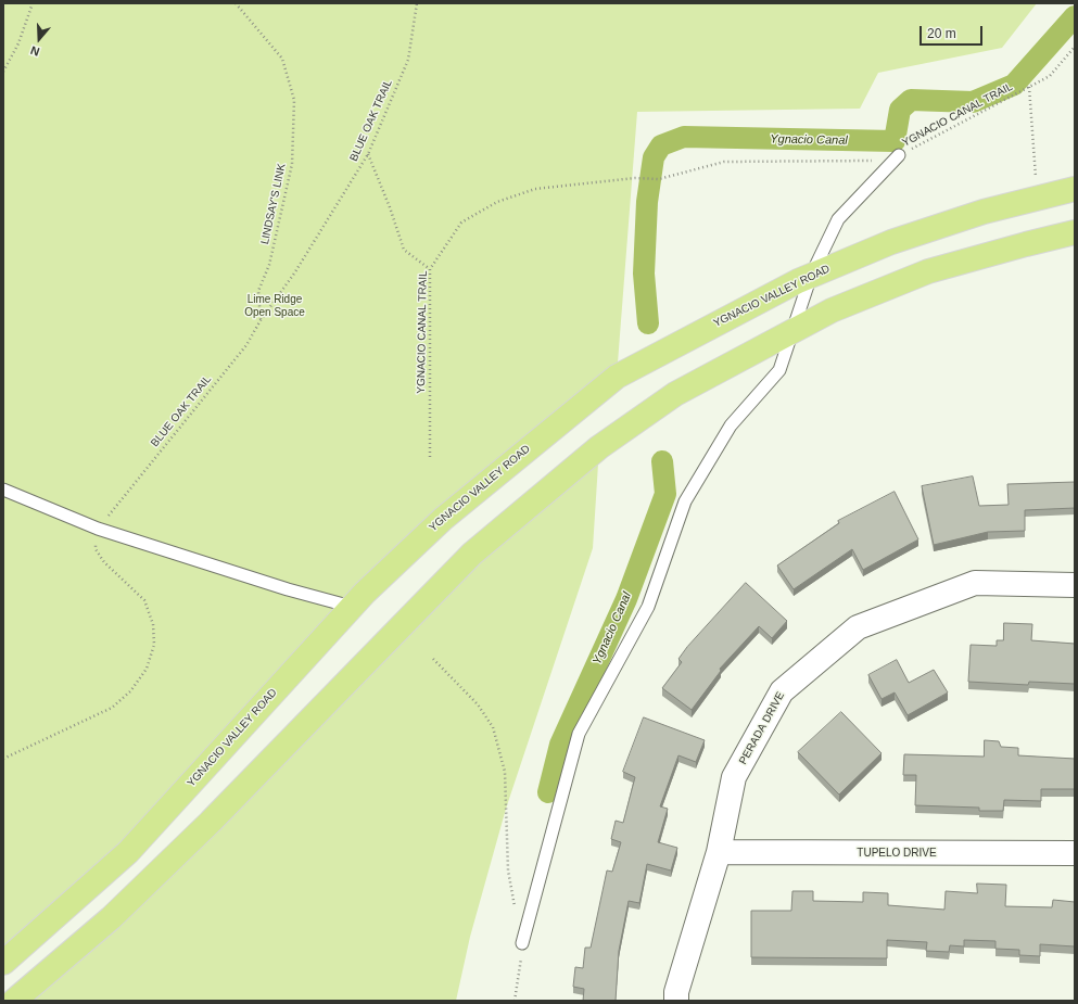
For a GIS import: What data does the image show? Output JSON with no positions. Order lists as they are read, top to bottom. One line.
{"streets":{"highway":["YGNACIO VALLEY ROAD"],"street":["PERADA DRIVE","TUPELO DRIVE"],"path":["YGNACIO CANAL TRAIL","BLUE OAK TRAIL","LINDSAY'S LINK"]},"crossings":[["BLUE OAK TRAIL","LINDSAY'S LINK"],["PERADA DRIVE","TUPELO DRIVE"]],"water":["Ygnacio Canal"],"parks":["Lime Ridge Open Space"],"scale_bar":"20 m","north":"bottom"}
